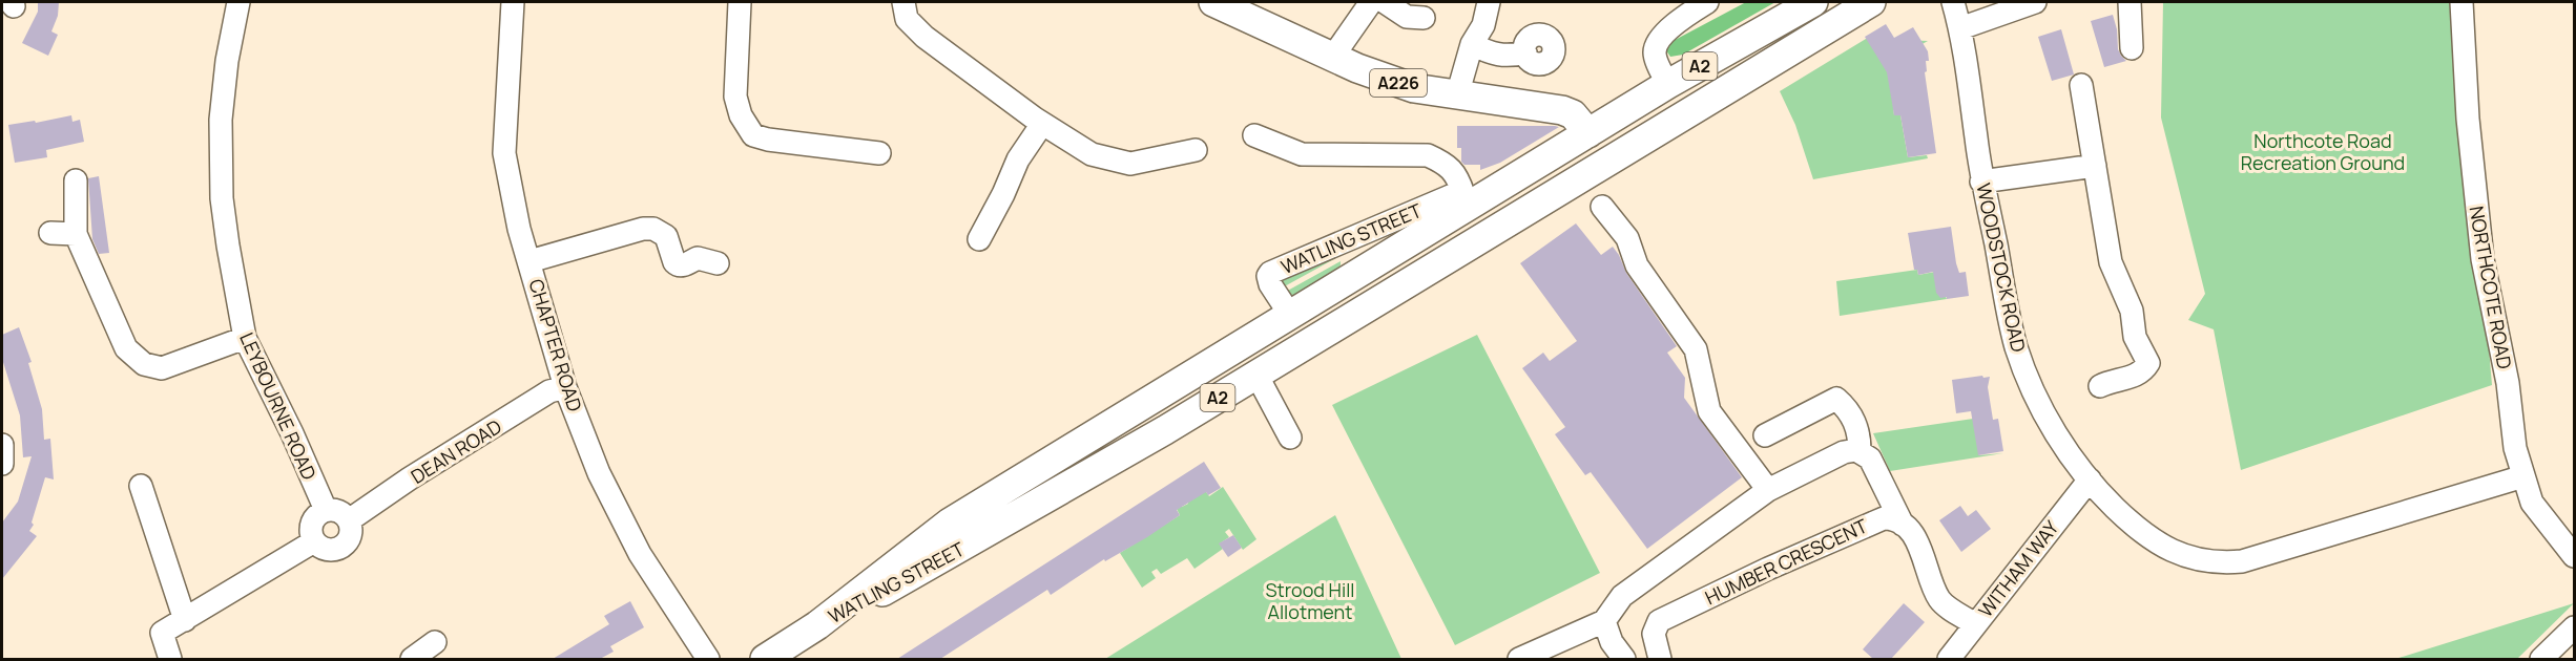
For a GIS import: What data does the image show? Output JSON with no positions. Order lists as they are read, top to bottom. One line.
{"streets":{"main road":["A2","A226","WATLING STREET"],"street":["WOODSTOCK ROAD","NORTHCOTE ROAD","CHAPTER ROAD","LEYBOURNE ROAD","DEAN ROAD","HUMBER CRESCENT","WITHAM WAY"]},"crossings":[["A2","A226"],["A2","WATLING STREET"],["A226","WATLING STREET"],["WOODSTOCK ROAD","NORTHCOTE ROAD"],["WOODSTOCK ROAD","WITHAM WAY"],["CHAPTER ROAD","DEAN ROAD"],["LEYBOURNE ROAD","DEAN ROAD"]],"parks":["Northcote Road Recreation Ground","Strood Hill Allotment"]}
